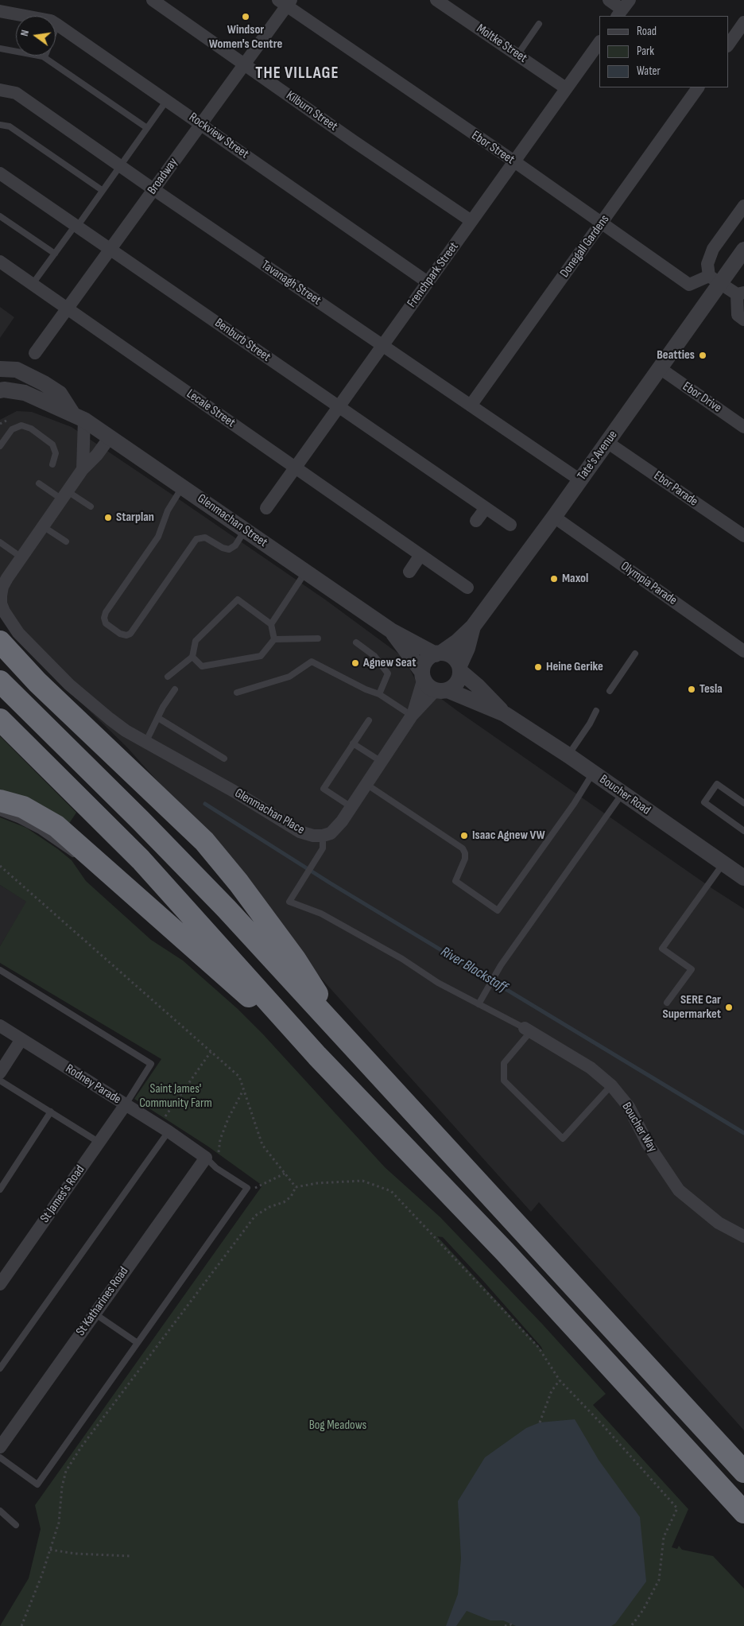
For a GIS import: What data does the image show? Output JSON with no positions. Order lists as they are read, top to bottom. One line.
{"streets":{"street":["Moltke Street","Kilburn Street","Rockview Street","Ebor Street","Broadway","Donegall Gardens","Frenchpark Street","Tavanagh Street","Benburb Street","Ebor Drive","Lecale Street","Tate's Avenue","Ebor Parade","Glenmachan Street","Olympia Parade","Boucher Road","Glenmachan Place","Rodney Parade","Boucher Way","St James's Road","St Katharines Road"]},"crossings":[["Moltke Street","Frenchpark Street"],["Kilburn Street","Broadway"],["Kilburn Street","Frenchpark Street"],["Rockview Street","Broadway"],["Rockview Street","Frenchpark Street"],["Ebor Street","Broadway"],["Ebor Street","Donegall Gardens"],["Ebor Street","Frenchpark Street"],["Ebor Street","Tate's Avenue"],["Broadway","Tavanagh Street"],["Broadway","Benburb Street"],["Broadway","Lecale Street"],["Donegall Gardens","Tavanagh Street"],["Frenchpark Street","Tavanagh Street"],["Frenchpark Street","Benburb Street"],["Frenchpark Street","Lecale Street"],["Tavanagh Street","Tate's Avenue"],["Ebor Drive","Tate's Avenue"],["Tate's Avenue","Ebor Parade"],["Tate's Avenue","Glenmachan Street"],["Tate's Avenue","Olympia Parade"],["Tate's Avenue","Boucher Road"],["Glenmachan Street","Boucher Road"],["Glenmachan Street","Glenmachan Place"],["Rodney Parade","St James's Road"],["Rodney Parade","St Katharines Road"]],"districts":["THE VILLAGE"],"water":["River Blackstaff"],"parks":["Saint James' Community Farm","Bog Meadows"],"places":["Windsor Women's Centre","Beatties","Starplan","Maxol","Agnew Seat","Heine Gerike","Tesla","Isaac Agnew VW","SERE Car Supermarket"],"legend":["Road","Park","Water"],"north":"left"}
